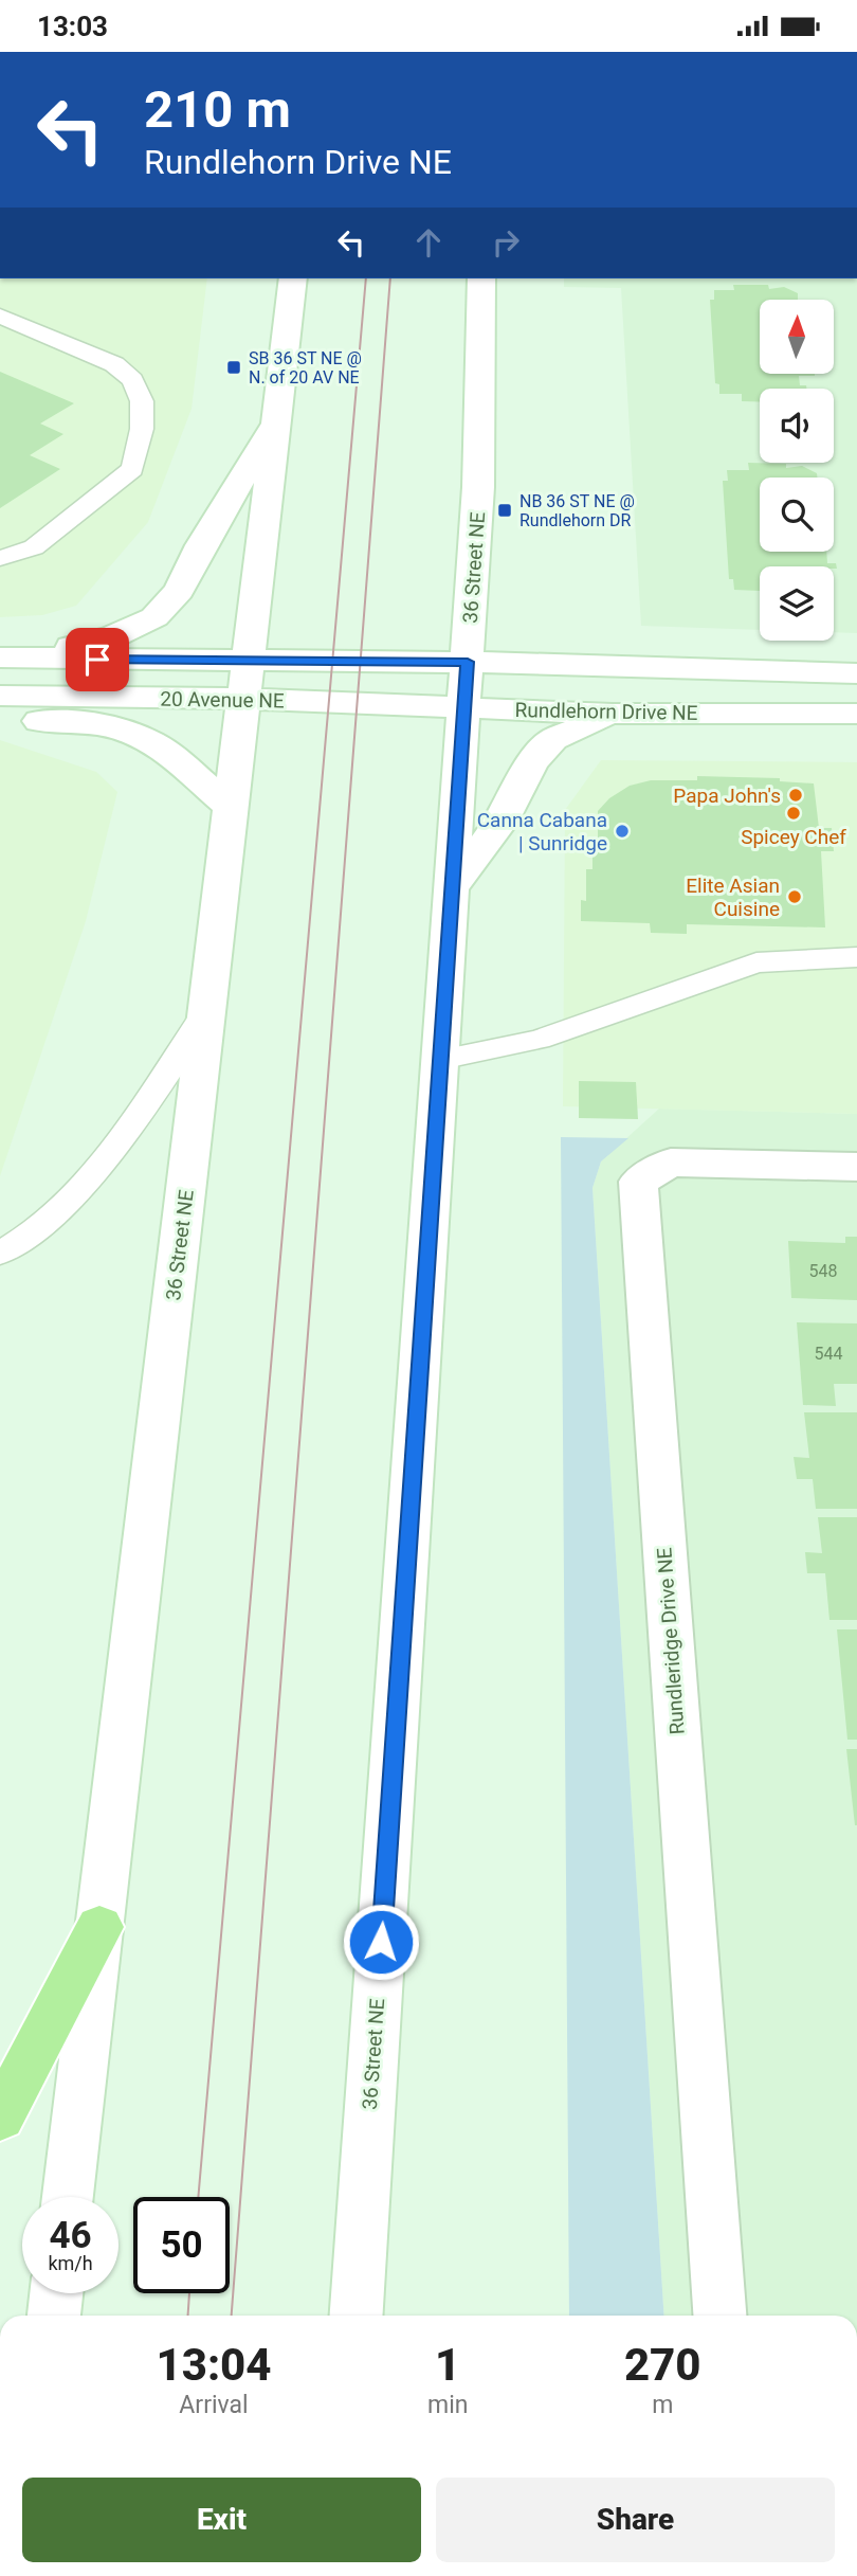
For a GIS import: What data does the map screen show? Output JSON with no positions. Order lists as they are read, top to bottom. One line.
{"streets":{"main road":["36 Street NE","20 Avenue NE","Rundlehorn Drive NE","Rundleridge Drive NE"]},"crossings":[["36 Street NE","20 Avenue NE"],["36 Street NE","Rundlehorn Drive NE"],["20 Avenue NE","Rundlehorn Drive NE"]],"places":{"transit":["SB 36 ST NE @ N. of 20 AV NE","NB 36 ST NE @ Rundlehorn DR"],"other":["Papa John's","Spicey Chef","Canna Cabana | Sunridge","Elite Asian Cuisine"]},"house_numbers":["548","544"],"north":"top","page":{"status":"13:03","turn":["210 m","Rundlehorn Drive NE"],"speed":"46 km/h","limit":"50","eta":["13:04","Arrival","1","min","270","m"],"buttons":["Exit","Share"]}}
